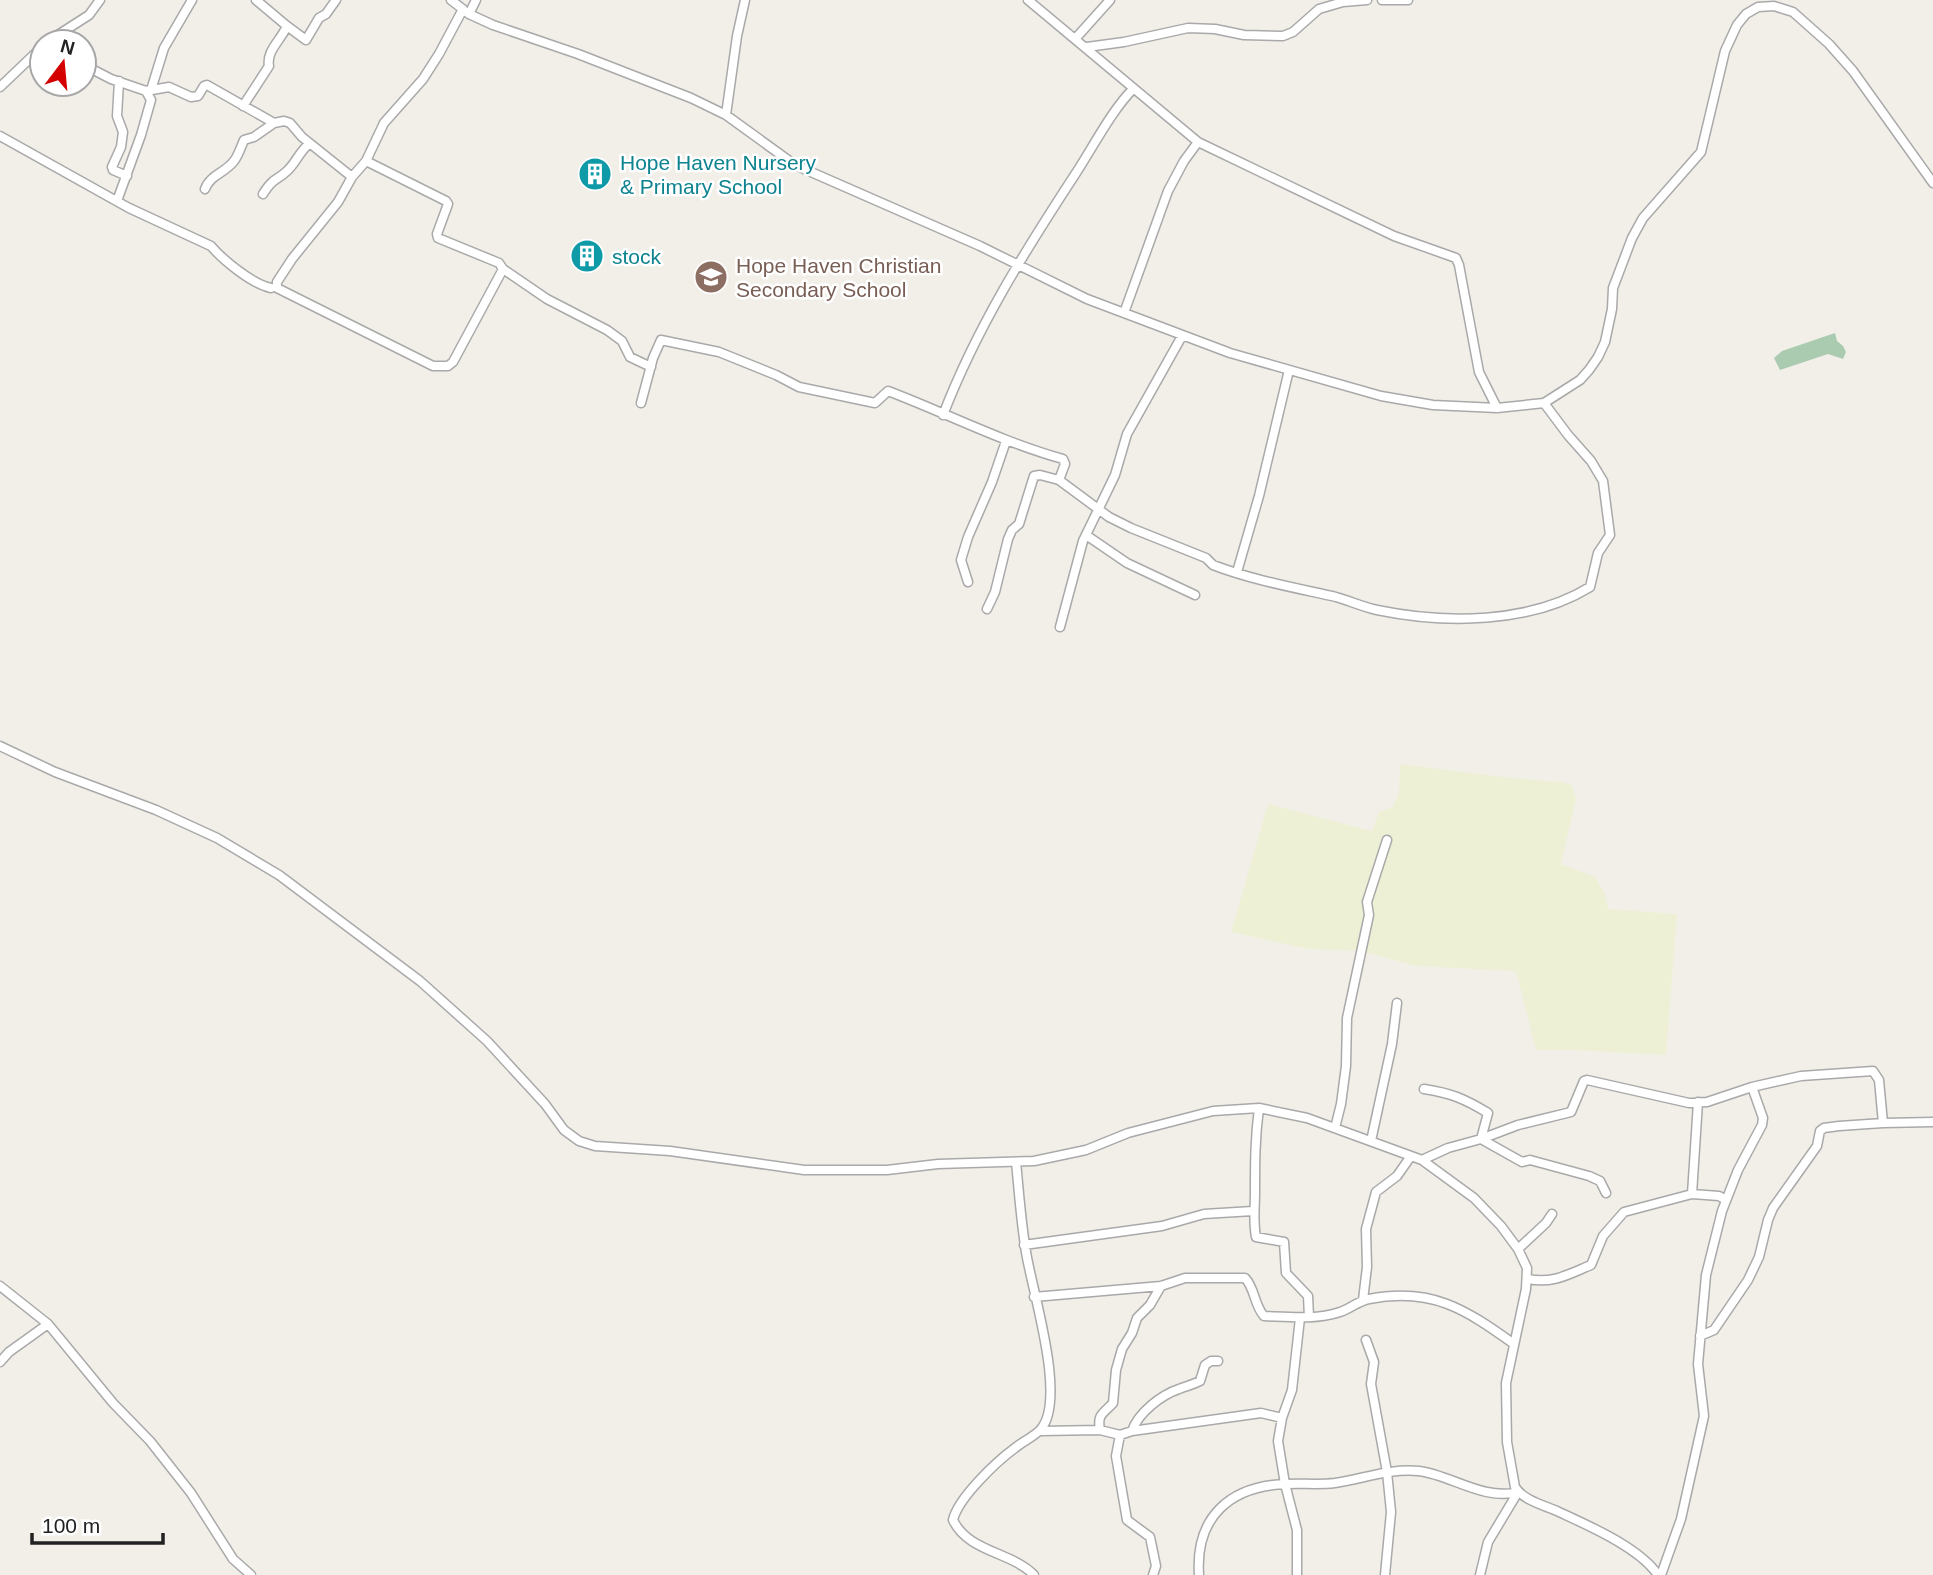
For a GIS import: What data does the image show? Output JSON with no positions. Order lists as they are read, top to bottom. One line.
{"places":{"building":["Hope Haven Nursery & Primary School","stock"],"school or university":["Hope Haven Christian Secondary School"]},"scale_bar":"100 m","north":"top"}
